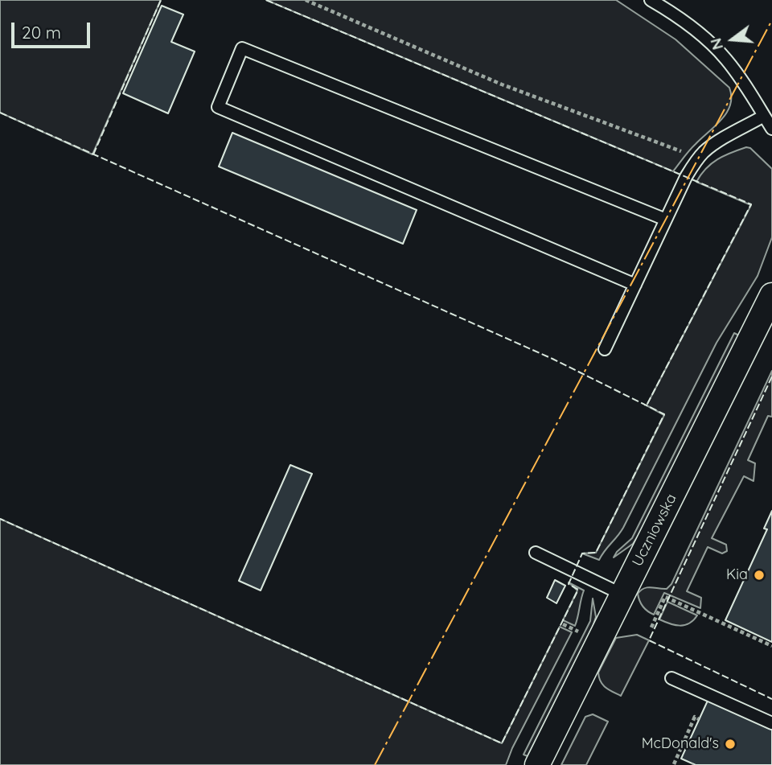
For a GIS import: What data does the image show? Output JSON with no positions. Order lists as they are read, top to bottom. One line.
{"streets":{"street":["Uczniowska"]},"places":["Kia","McDonald's"],"scale_bar":"20 m","north":"left"}
